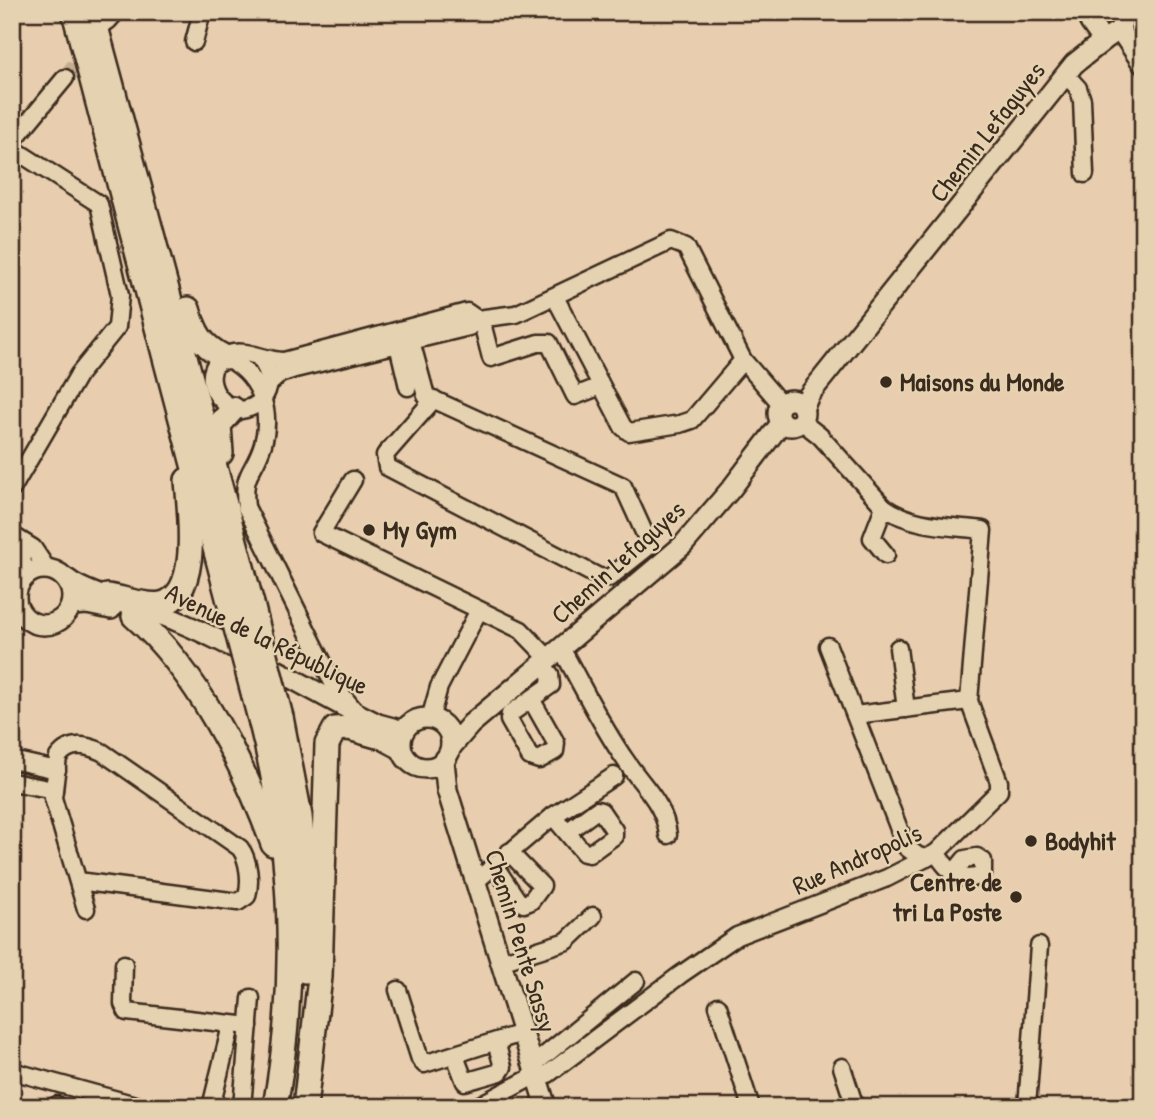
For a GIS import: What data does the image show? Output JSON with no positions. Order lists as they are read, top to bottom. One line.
{"streets":{"main road":["Chemin Lefaguyes","Avenue de la République","Chemin Pente Sassy"],"street":["Rue Andropolis"]},"crossings":[["Chemin Lefaguyes","Avenue de la République"],["Chemin Lefaguyes","Chemin Pente Sassy"],["Avenue de la République","Chemin Pente Sassy"],["Rue Andropolis","Chemin Pente Sassy"]],"places":["Maisons du Monde","My Gym","Bodyhit","Centre de tri La Poste"]}
